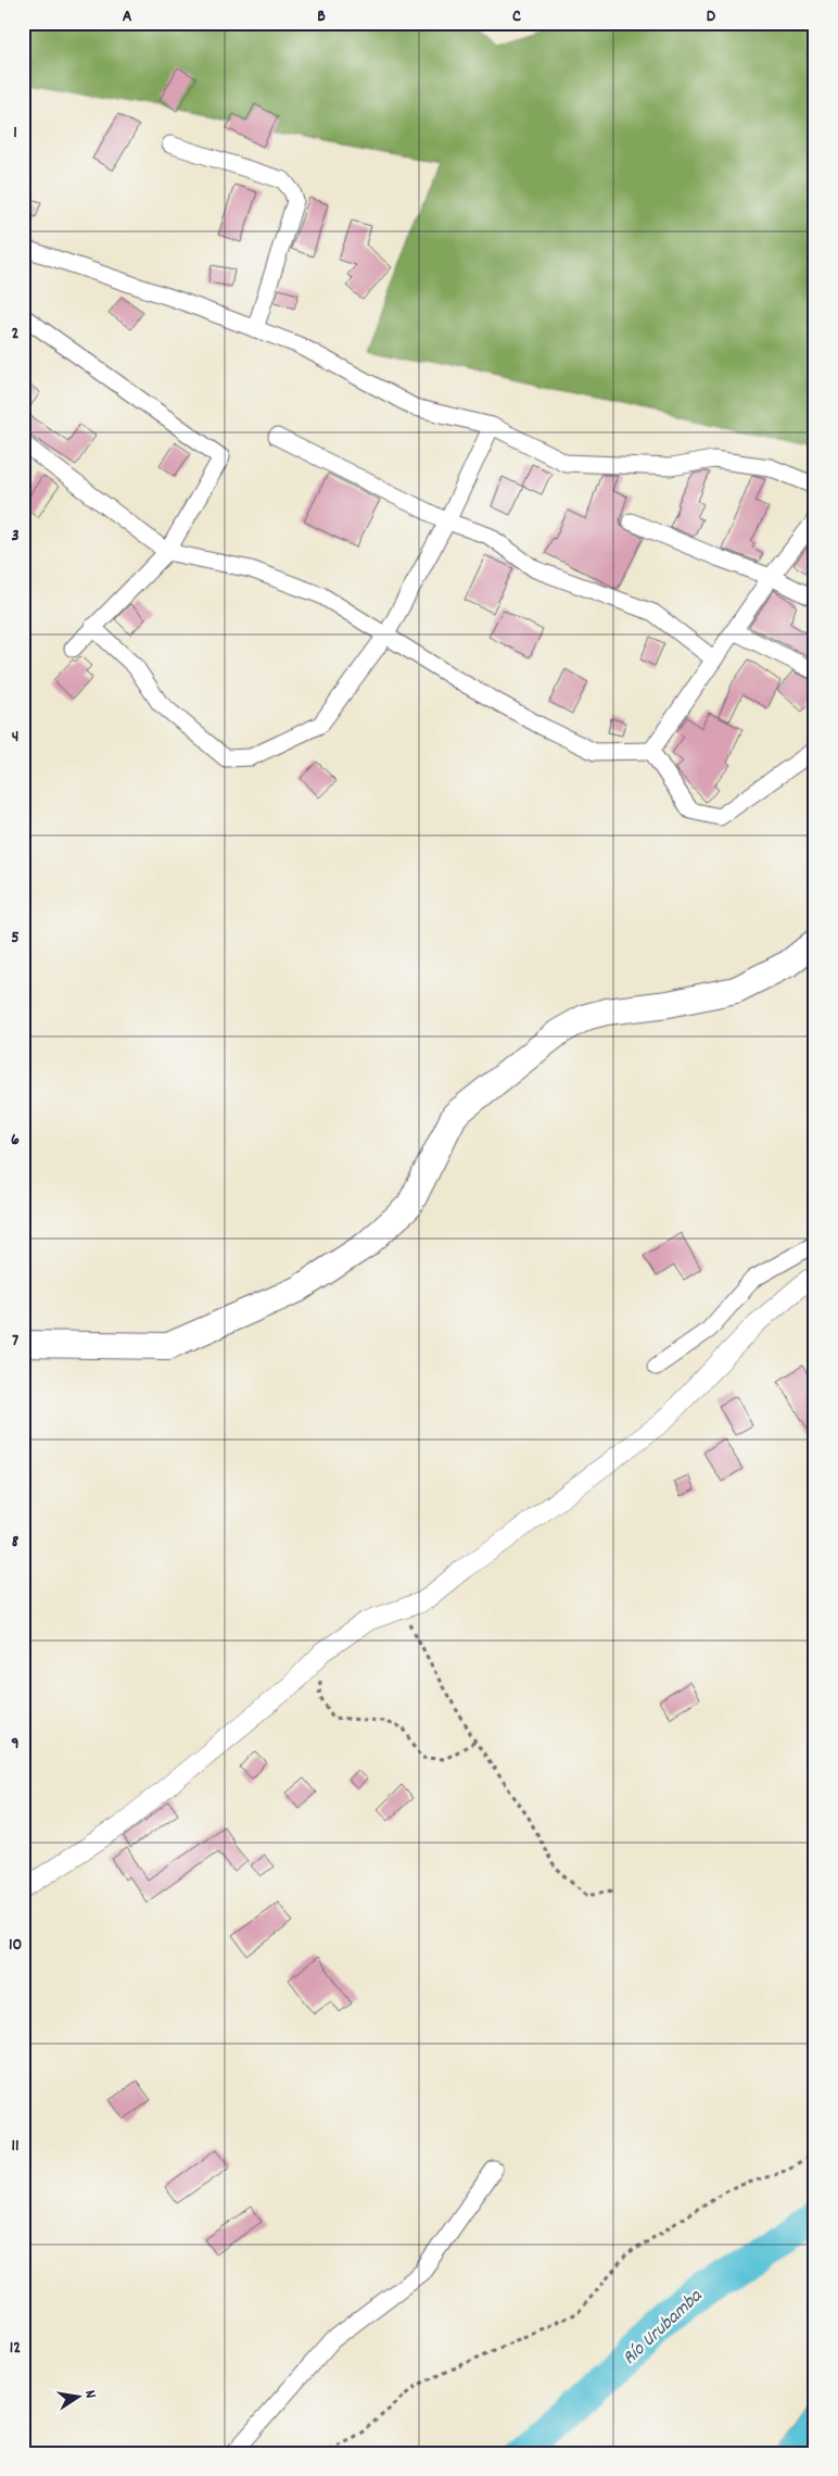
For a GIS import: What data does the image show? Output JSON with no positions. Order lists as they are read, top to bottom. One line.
{"water":["Río Urubamba"],"north":"right","grid":{"columns":["A","B","C","D"],"rows":["1","2","3","4","5","6","7","8","9","10","11","12"]}}
